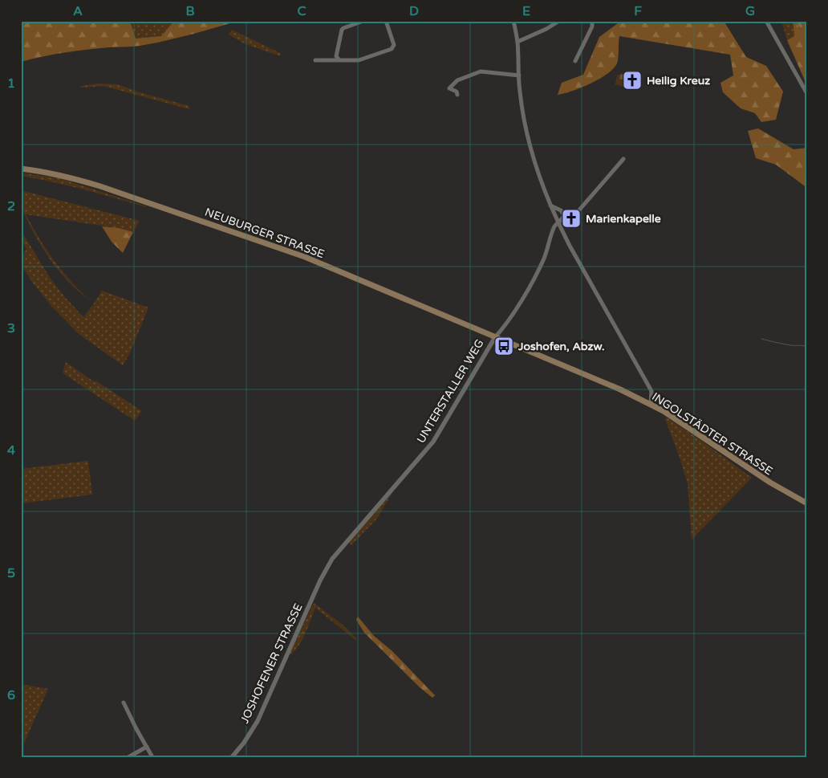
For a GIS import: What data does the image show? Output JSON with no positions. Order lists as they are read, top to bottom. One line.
{"streets":{"main road":["NEUBURGER STRASSE","INGOLSTÄDTER STRASSE"],"street":["UNTERSTALLER WEG","JOSHOFENER STRASSE"]},"crossings":[["NEUBURGER STRASSE","UNTERSTALLER WEG"],["NEUBURGER STRASSE","INGOLSTÄDTER STRASSE"],["UNTERSTALLER WEG","INGOLSTÄDTER STRASSE"],["UNTERSTALLER WEG","JOSHOFENER STRASSE"]],"places":{"church":["Heilig Kreuz","Marienkapelle"],"bus stop":["Joshofen, Abzw."]},"grid":{"columns":["A","B","C","D","E","F","G"],"rows":["1","2","3","4","5","6"]}}
